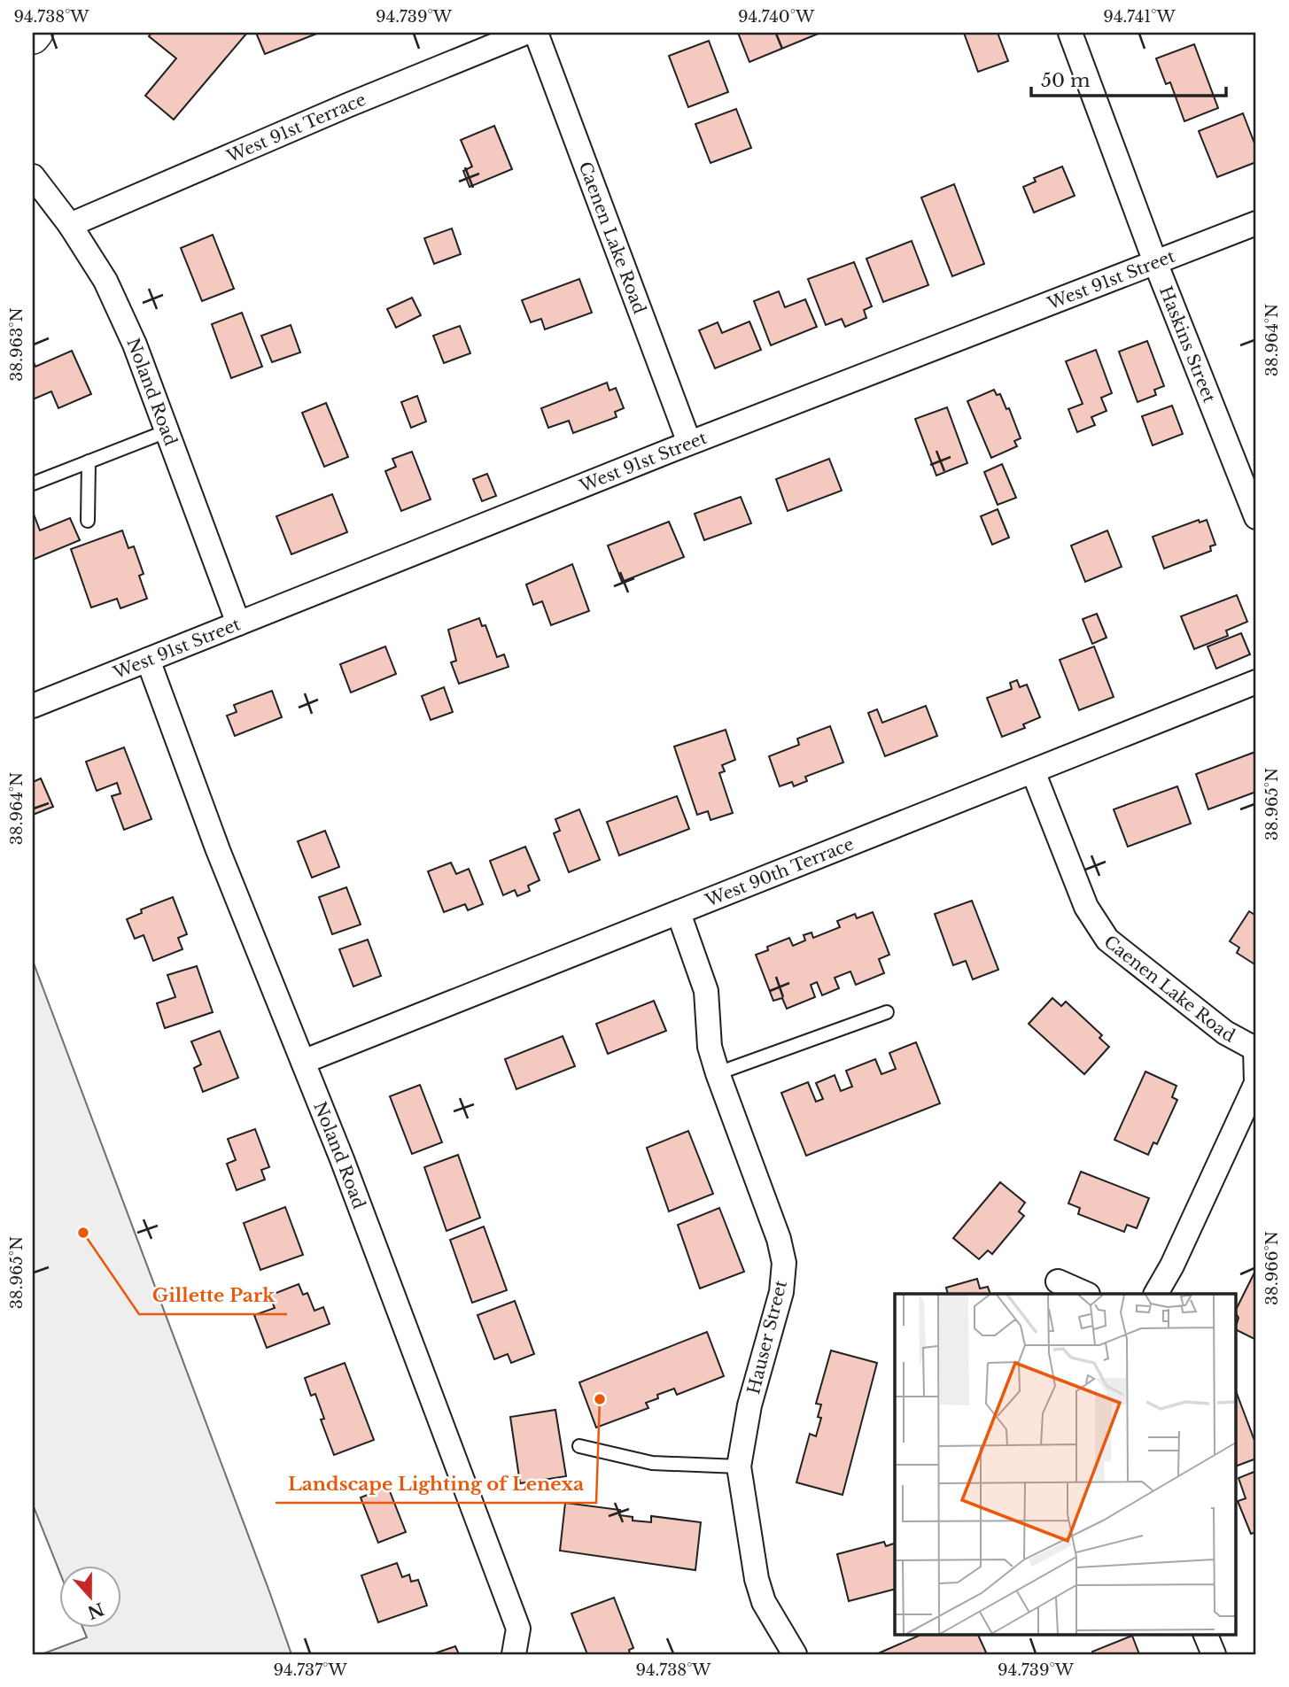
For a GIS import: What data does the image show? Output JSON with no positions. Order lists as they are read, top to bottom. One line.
{"streets":{"street":["West 91st Terrace","Caenen Lake Road","West 91st Street","Haskins Street","Noland Road","West 90th Terrace","Hauser Street"]},"crossings":[["West 91st Terrace","Noland Road"],["Caenen Lake Road","West 91st Street"],["Caenen Lake Road","West 90th Terrace"],["West 91st Street","Haskins Street"],["West 91st Street","Noland Road"],["Noland Road","West 90th Terrace"],["West 90th Terrace","Hauser Street"]],"places":["Gillette Park","Landscape Lighting of Lenexa"],"scale_bar":"50 m","north":"bottom","coordinates":["94.738°W","94.739°W","94.740°W","94.741°W","38.964°N","38.963°N","38.965°N","38.966°N","94.737°W"]}
